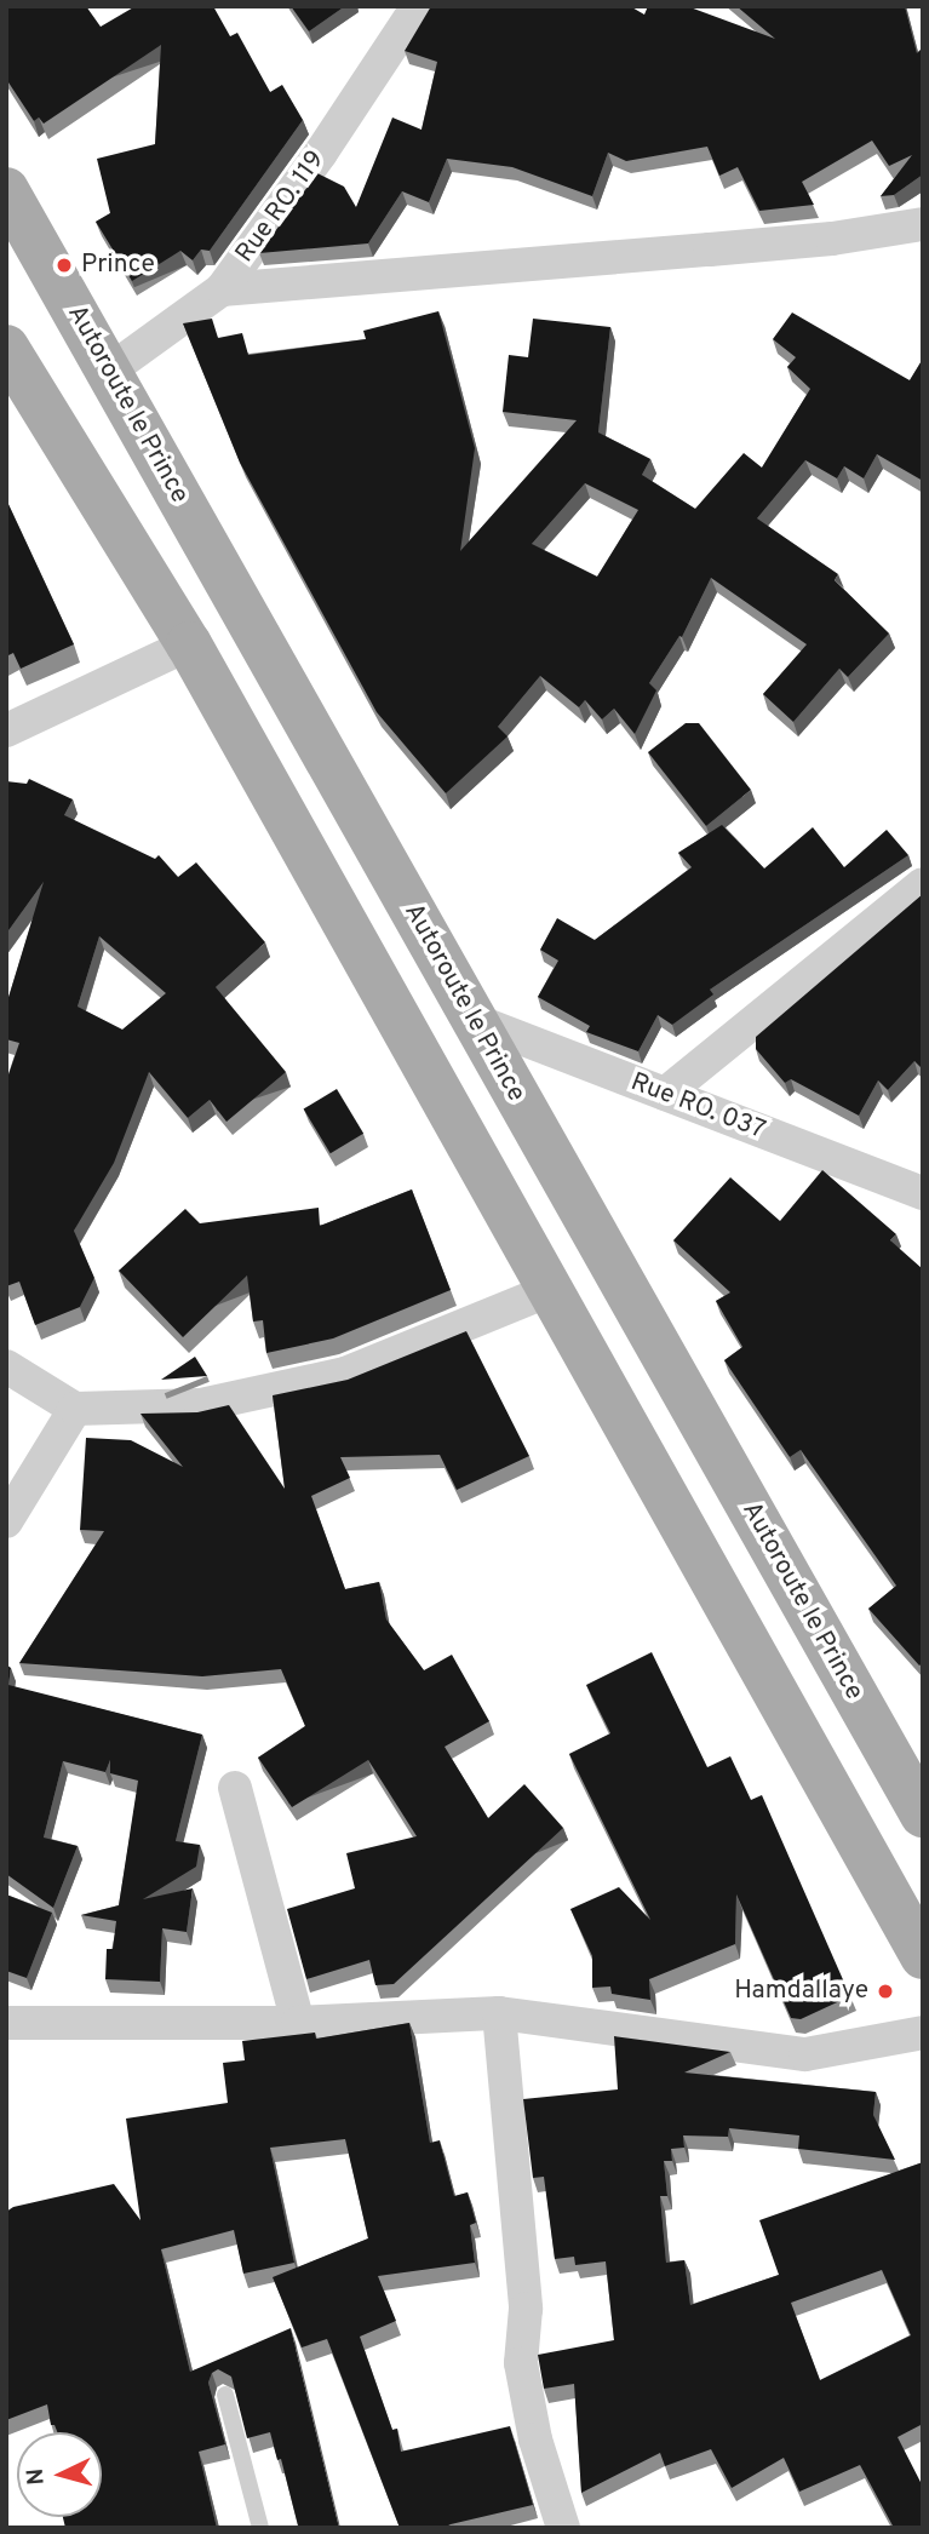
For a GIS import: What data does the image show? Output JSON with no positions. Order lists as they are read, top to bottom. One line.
{"streets":{"main road":["Autoroute le Prince"],"street":["Rue RO. 119","Rue RO. 037"]},"crossings":[["Rue RO. 119","Autoroute le Prince"],["Autoroute le Prince","Rue RO. 037"]],"places":["Prince","Hamdallaye"],"north":"left"}
